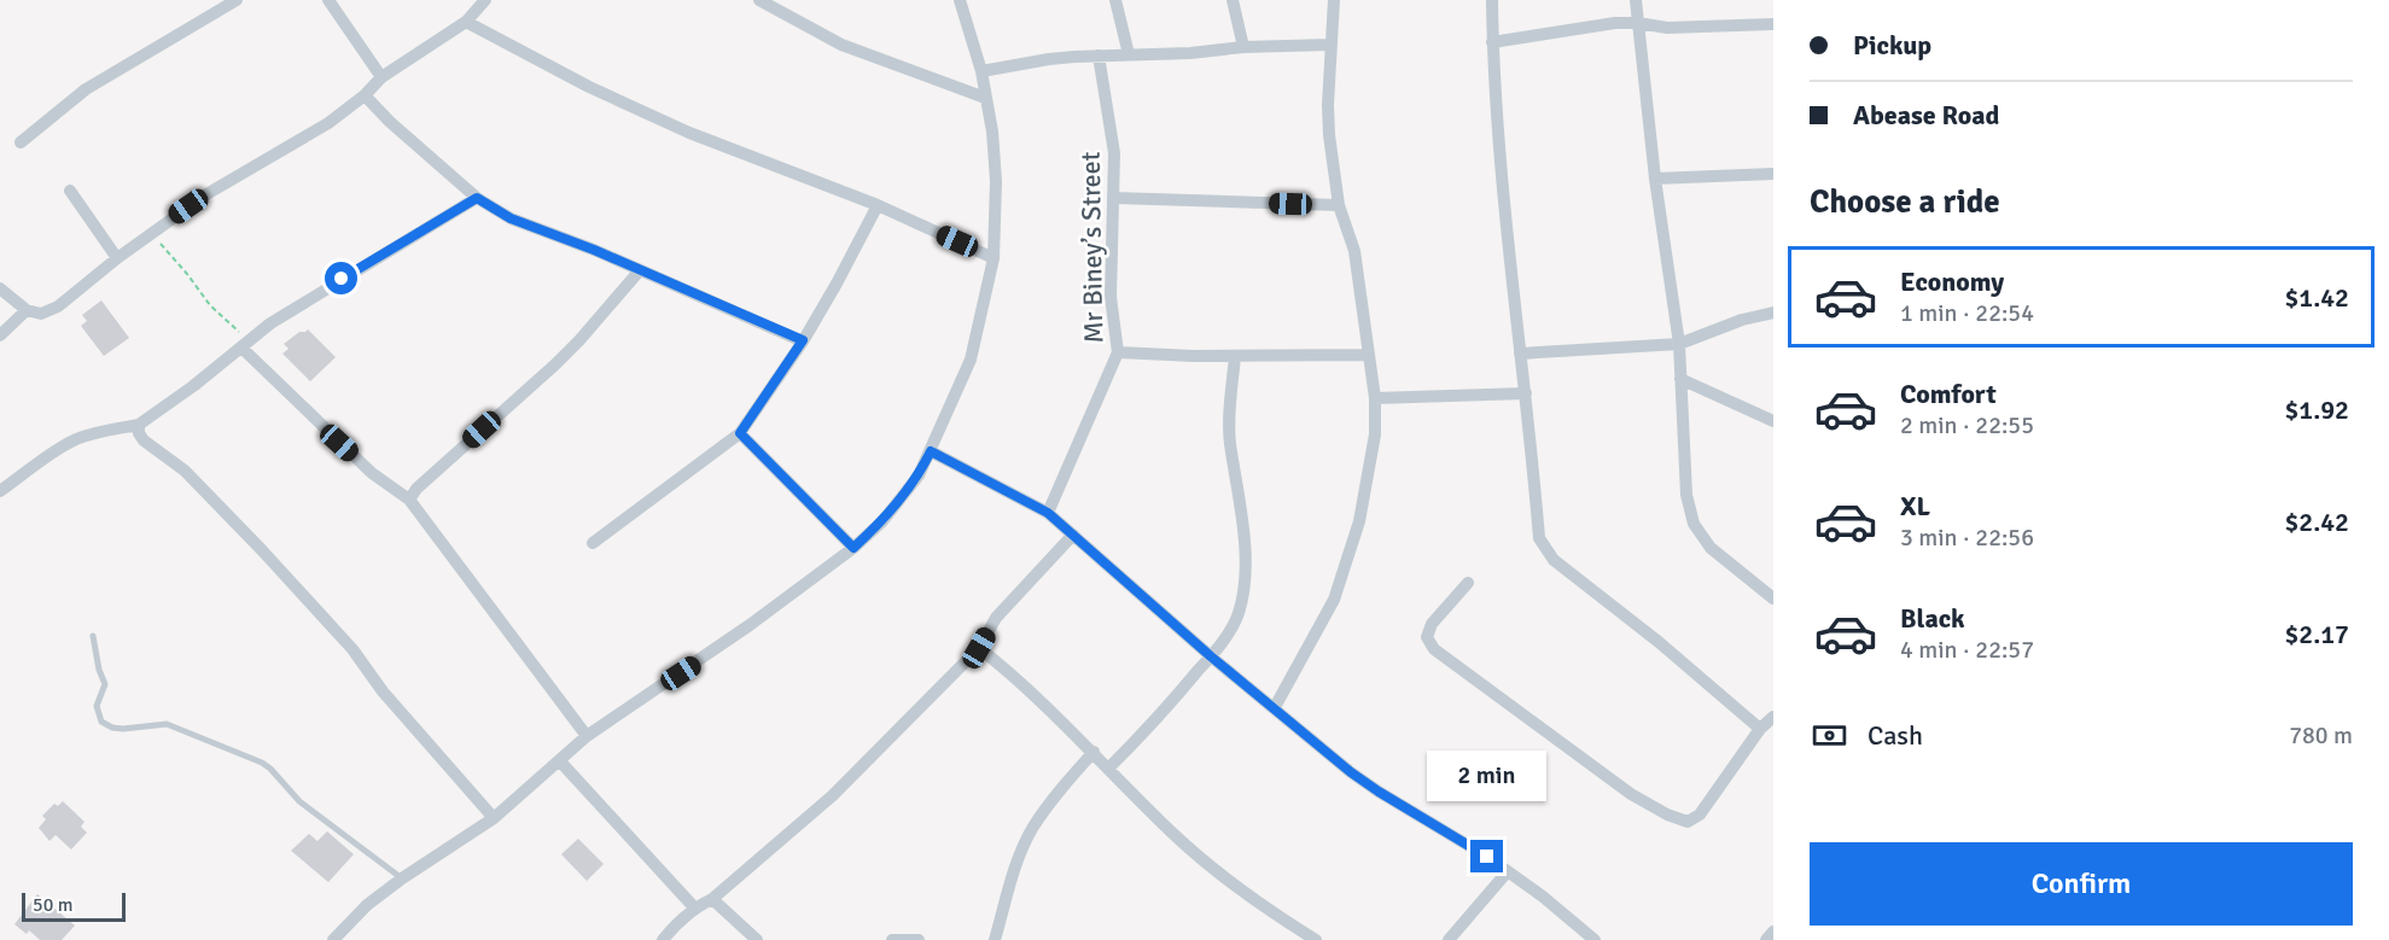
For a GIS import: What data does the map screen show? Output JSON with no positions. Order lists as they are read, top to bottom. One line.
{"streets":{"street":["Mr Biney’s Street"]},"scale_bar":"50 m","page":{"banner":["Pickup","Abease Road"],"heading":"Choose a ride","list":[{"name":"Economy","note":"1 min · 22:54","value":"$1.42"},{"name":"Comfort","note":"2 min · 22:55","value":"$1.92"},{"name":"XL","note":"3 min · 22:56","value":"$2.42"},{"name":"Black","note":"4 min · 22:57","value":"$2.17"}],"pay":["Cash","780 m"],"bubble":"2 min","buttons":"Confirm","scale":"50 m"}}
